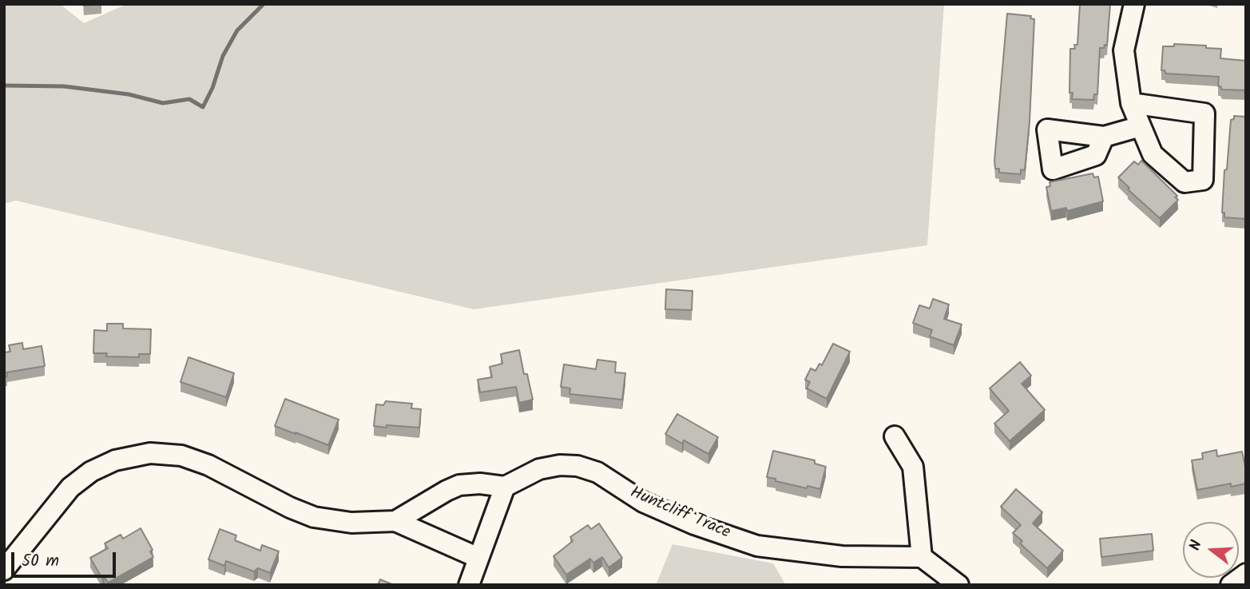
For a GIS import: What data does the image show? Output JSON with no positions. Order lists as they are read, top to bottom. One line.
{"streets":{"street":["Huntcliff Trace"]},"scale_bar":"50 m","north":"left"}
